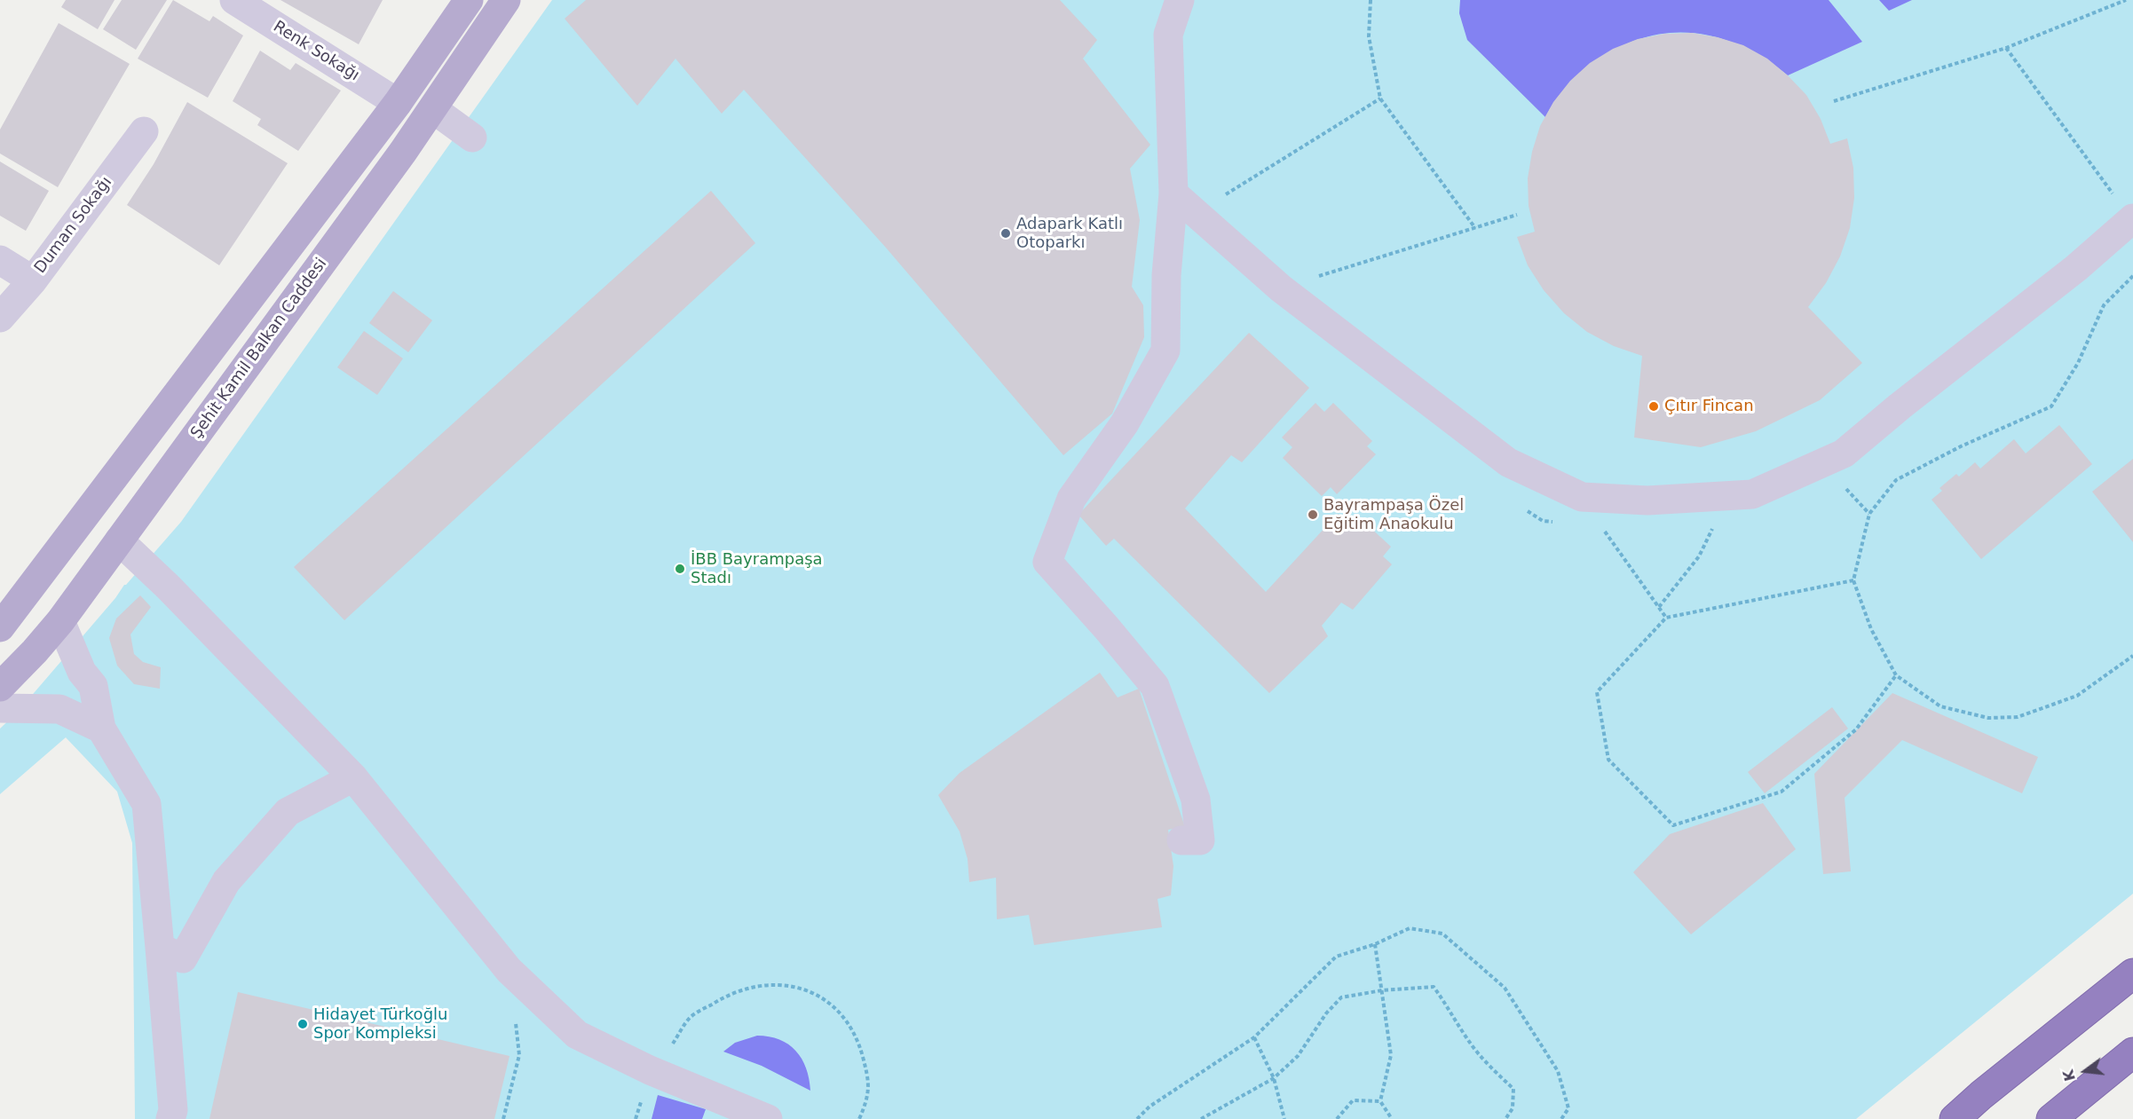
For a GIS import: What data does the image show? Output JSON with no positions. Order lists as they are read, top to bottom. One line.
{"streets":{"main road":["Şehit Kamil Balkan Caddesi"],"street":["Renk Sokağı","Duman Sokağı"]},"places":["Adapark Katlı Otoparkı","Çıtır Fincan","Bayrampaşa Özel Eğitim Anaokulu","İBB Bayrampaşa Stadı","Hidayet Türkoğlu Spor Kompleksi"],"north":"left"}
